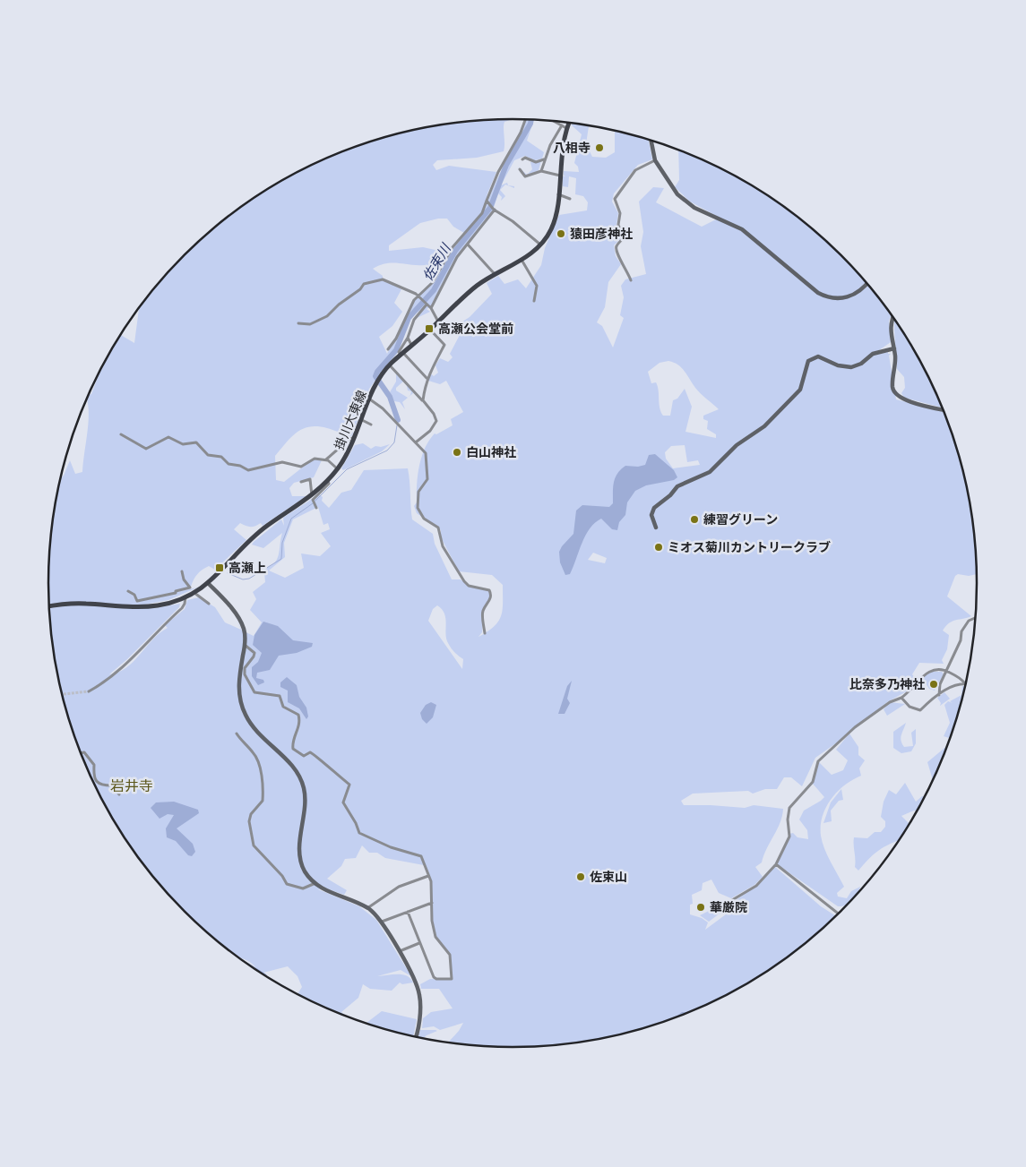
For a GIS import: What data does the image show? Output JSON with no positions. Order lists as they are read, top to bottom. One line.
{"streets":{"main road":["掛川大東線"]},"districts":["岩井寺"],"water":["佐束川"],"places":{"other":["八相寺","猿田彦神社","白山神社","練習グリーン","ミオス菊川カントリークラブ","比奈多乃神社","佐束山","華厳院"],"transit":["高瀬公会堂前","高瀬上"]}}
